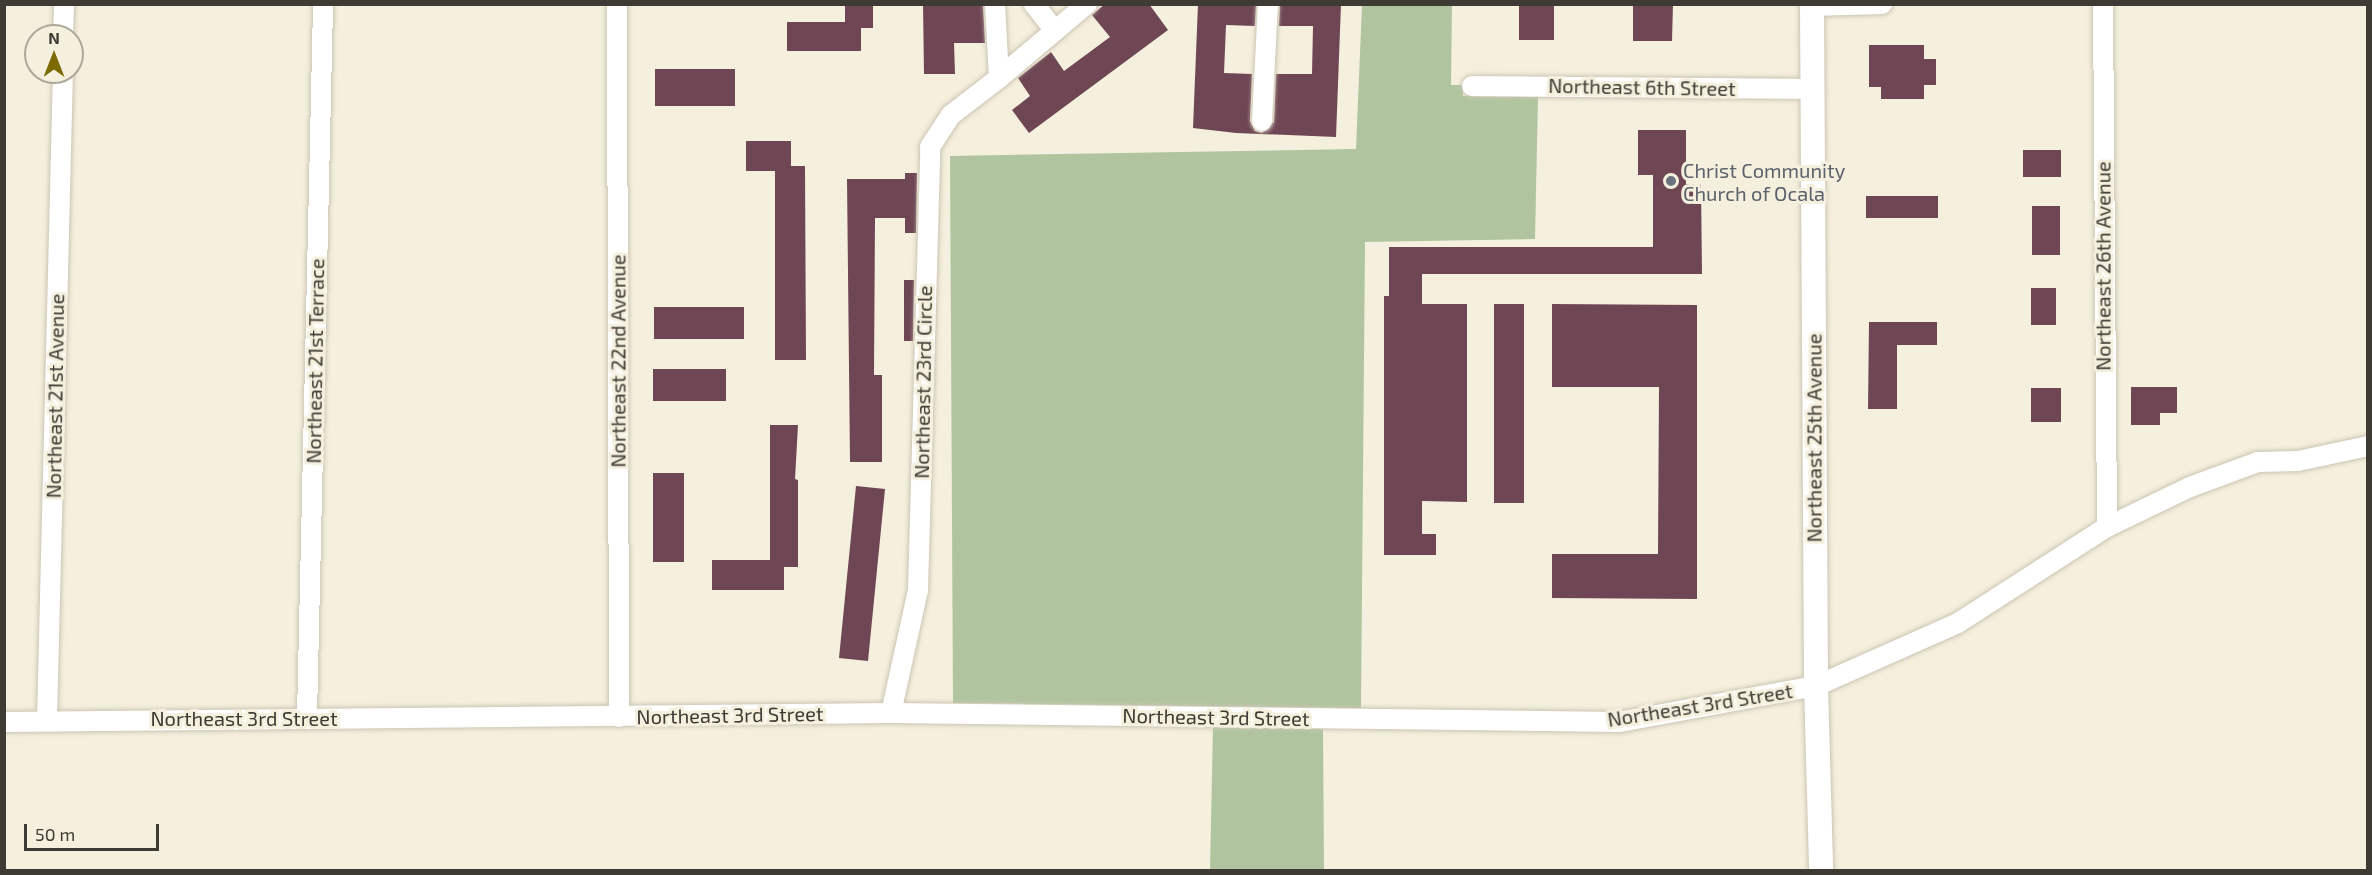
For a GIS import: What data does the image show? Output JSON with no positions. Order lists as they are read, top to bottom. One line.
{"streets":{"main road":["Northeast 25th Avenue"],"street":["Northeast 6th Street","Northeast 26th Avenue","Northeast 21st Terrace","Northeast 22nd Avenue","Northeast 23rd Circle","Northeast 21st Avenue","Northeast 3rd Street"]},"crossings":[["Northeast 6th Street","Northeast 25th Avenue"],["Northeast 26th Avenue","Northeast 3rd Street"],["Northeast 21st Terrace","Northeast 3rd Street"],["Northeast 22nd Avenue","Northeast 3rd Street"],["Northeast 23rd Circle","Northeast 3rd Street"],["Northeast 21st Avenue","Northeast 3rd Street"],["Northeast 25th Avenue","Northeast 3rd Street"]],"places":["Christ Community Church of Ocala"],"scale_bar":"50 m","north":"top"}
